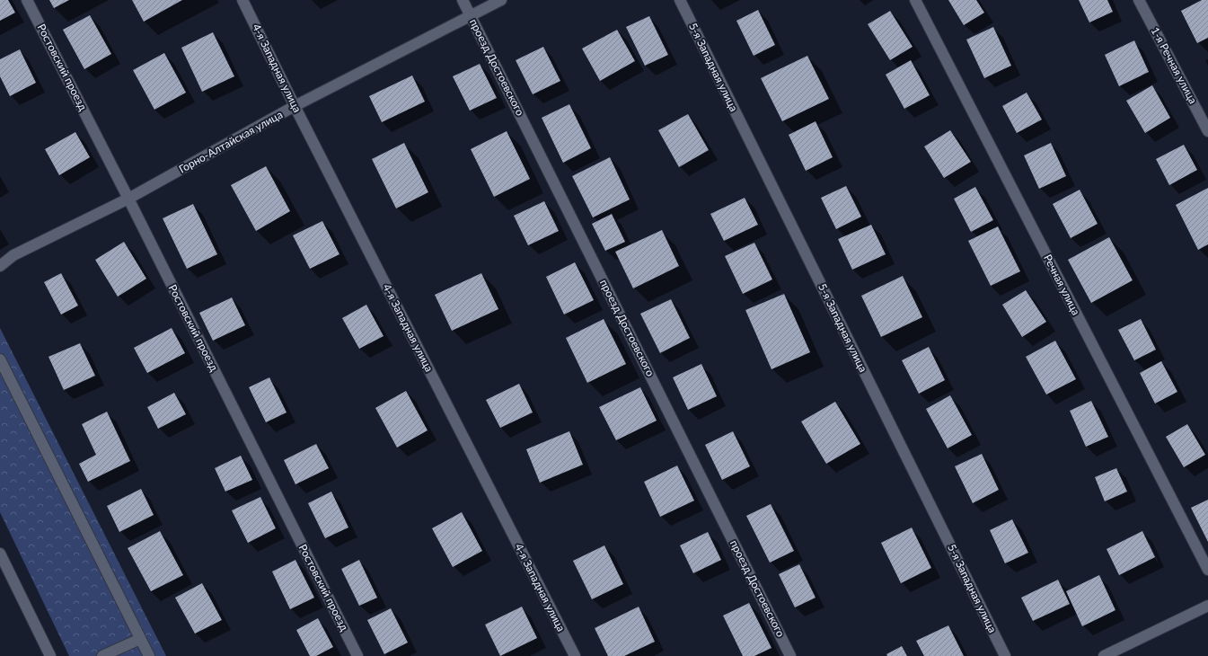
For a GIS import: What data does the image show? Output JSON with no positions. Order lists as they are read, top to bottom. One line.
{"streets":{"street":["1-я Речная улица","Ростовский проезд","проезд Достоевского","5-я Западная улица","4-я Западная улица","Горно-Алтайская улица","Речная улица"]},"crossings":[["Ростовский проезд","Горно-Алтайская улица"],["проезд Достоевского","Горно-Алтайская улица"],["4-я Западная улица","Горно-Алтайская улица"]]}
